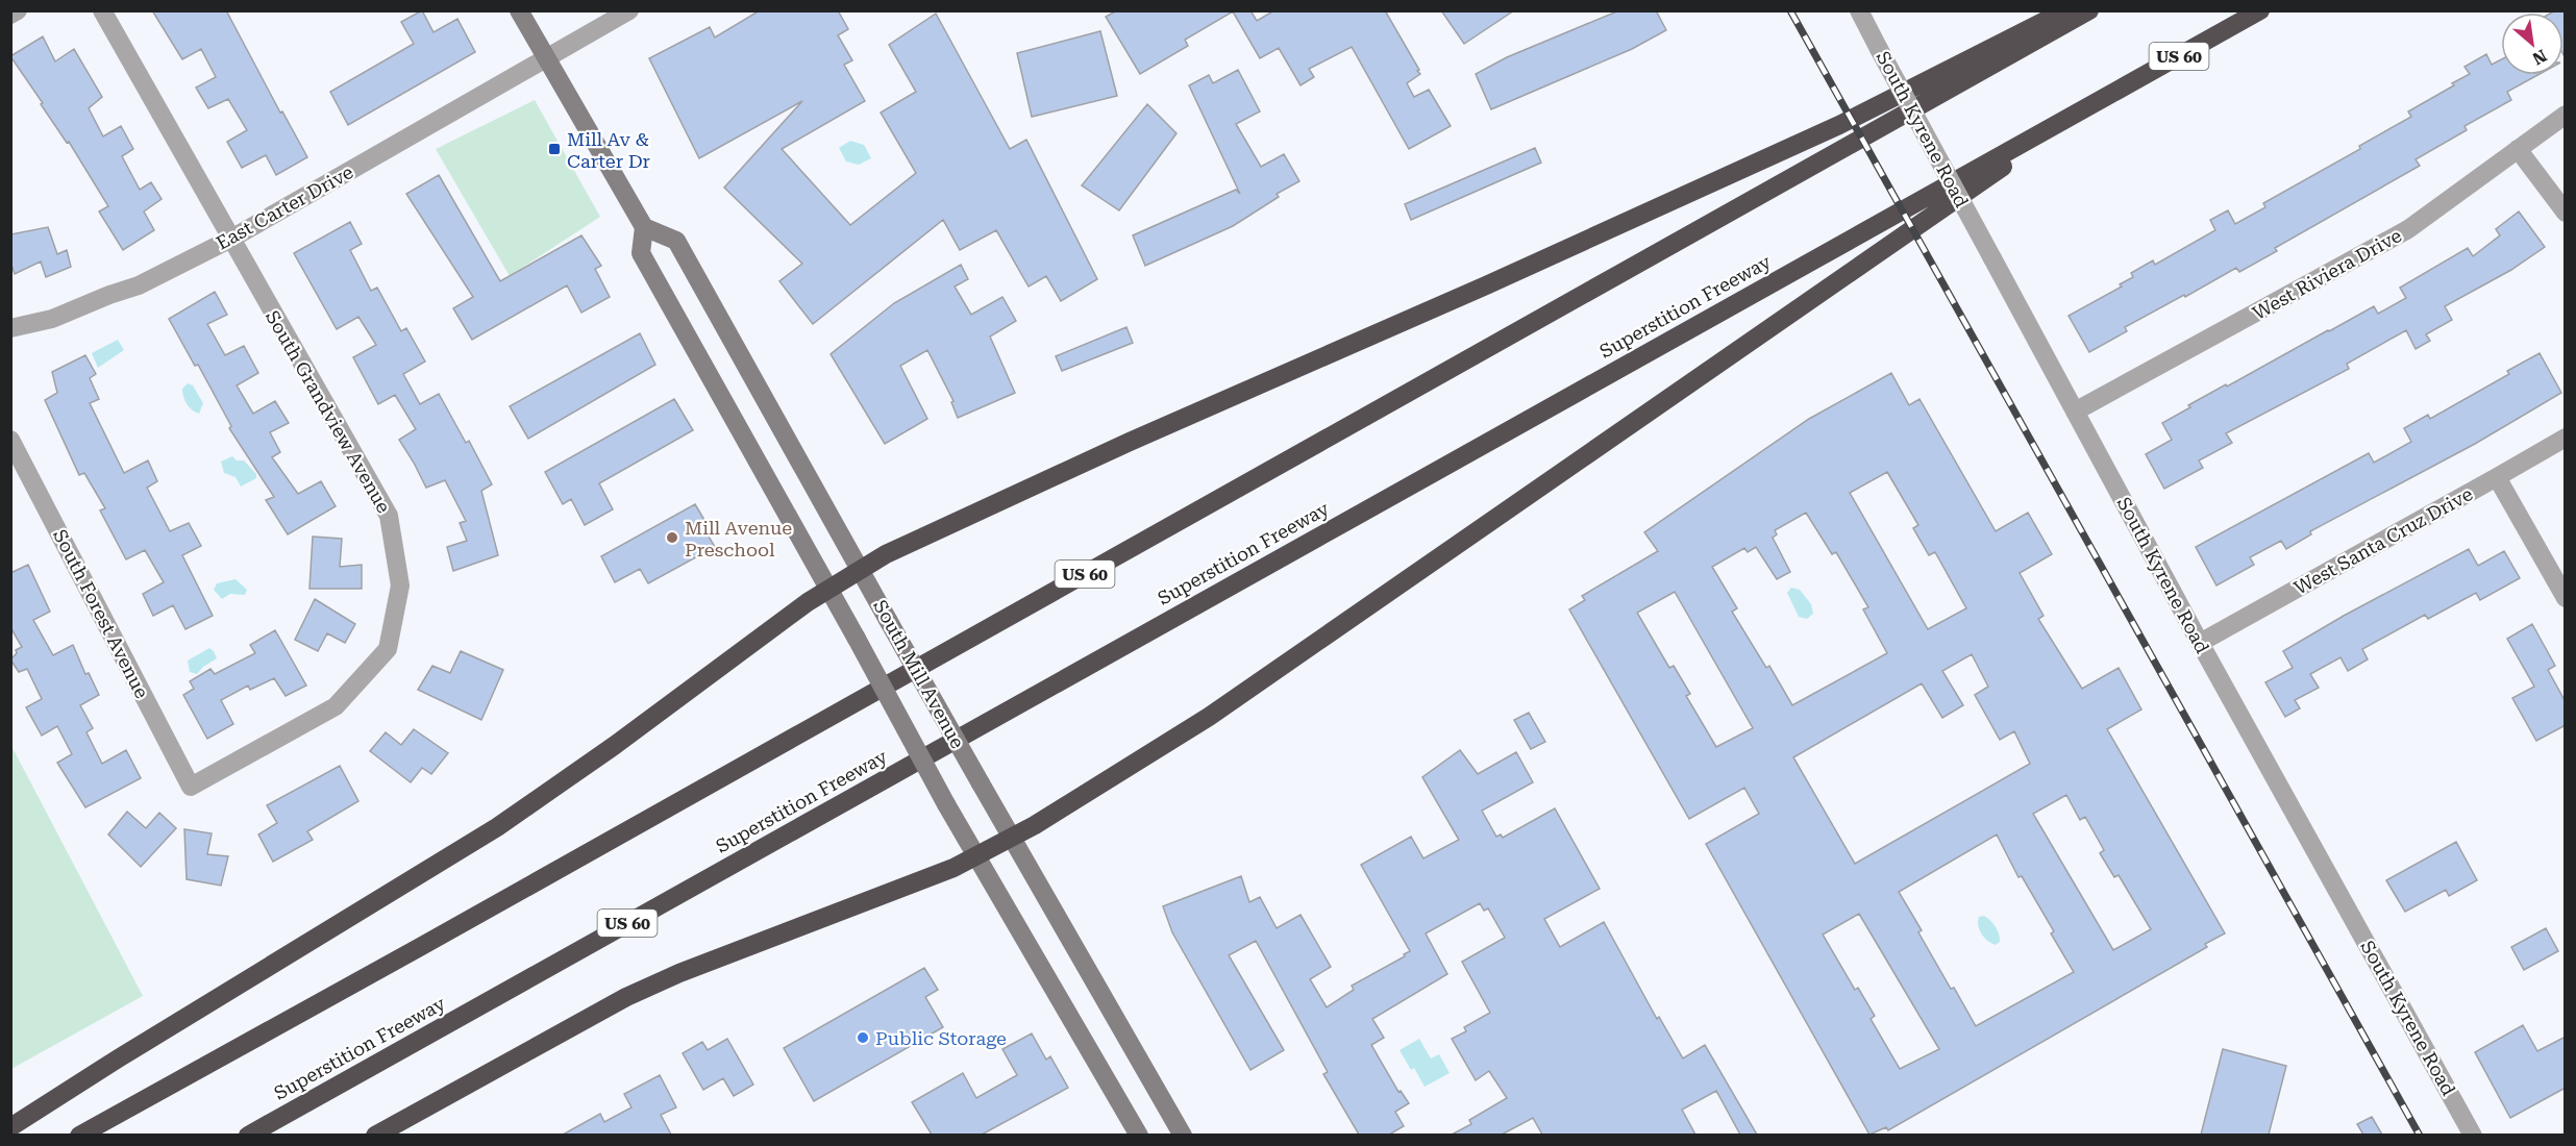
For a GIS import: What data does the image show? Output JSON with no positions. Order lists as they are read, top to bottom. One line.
{"streets":{"highway":["US 60","Superstition Freeway"],"main road":["South Mill Avenue"],"street":["South Kyrene Road","East Carter Drive","West Riviera Drive","South Grandview Avenue","West Santa Cruz Drive","South Forest Avenue"]},"crossings":[["South Kyrene Road","West Riviera Drive"],["South Kyrene Road","West Santa Cruz Drive"],["East Carter Drive","South Grandview Avenue"],["South Grandview Avenue","South Forest Avenue"]],"places":{"transit":["Mill Av & Carter Dr"],"other":["Mill Avenue Preschool","Public Storage"]},"north":"bottom right"}
